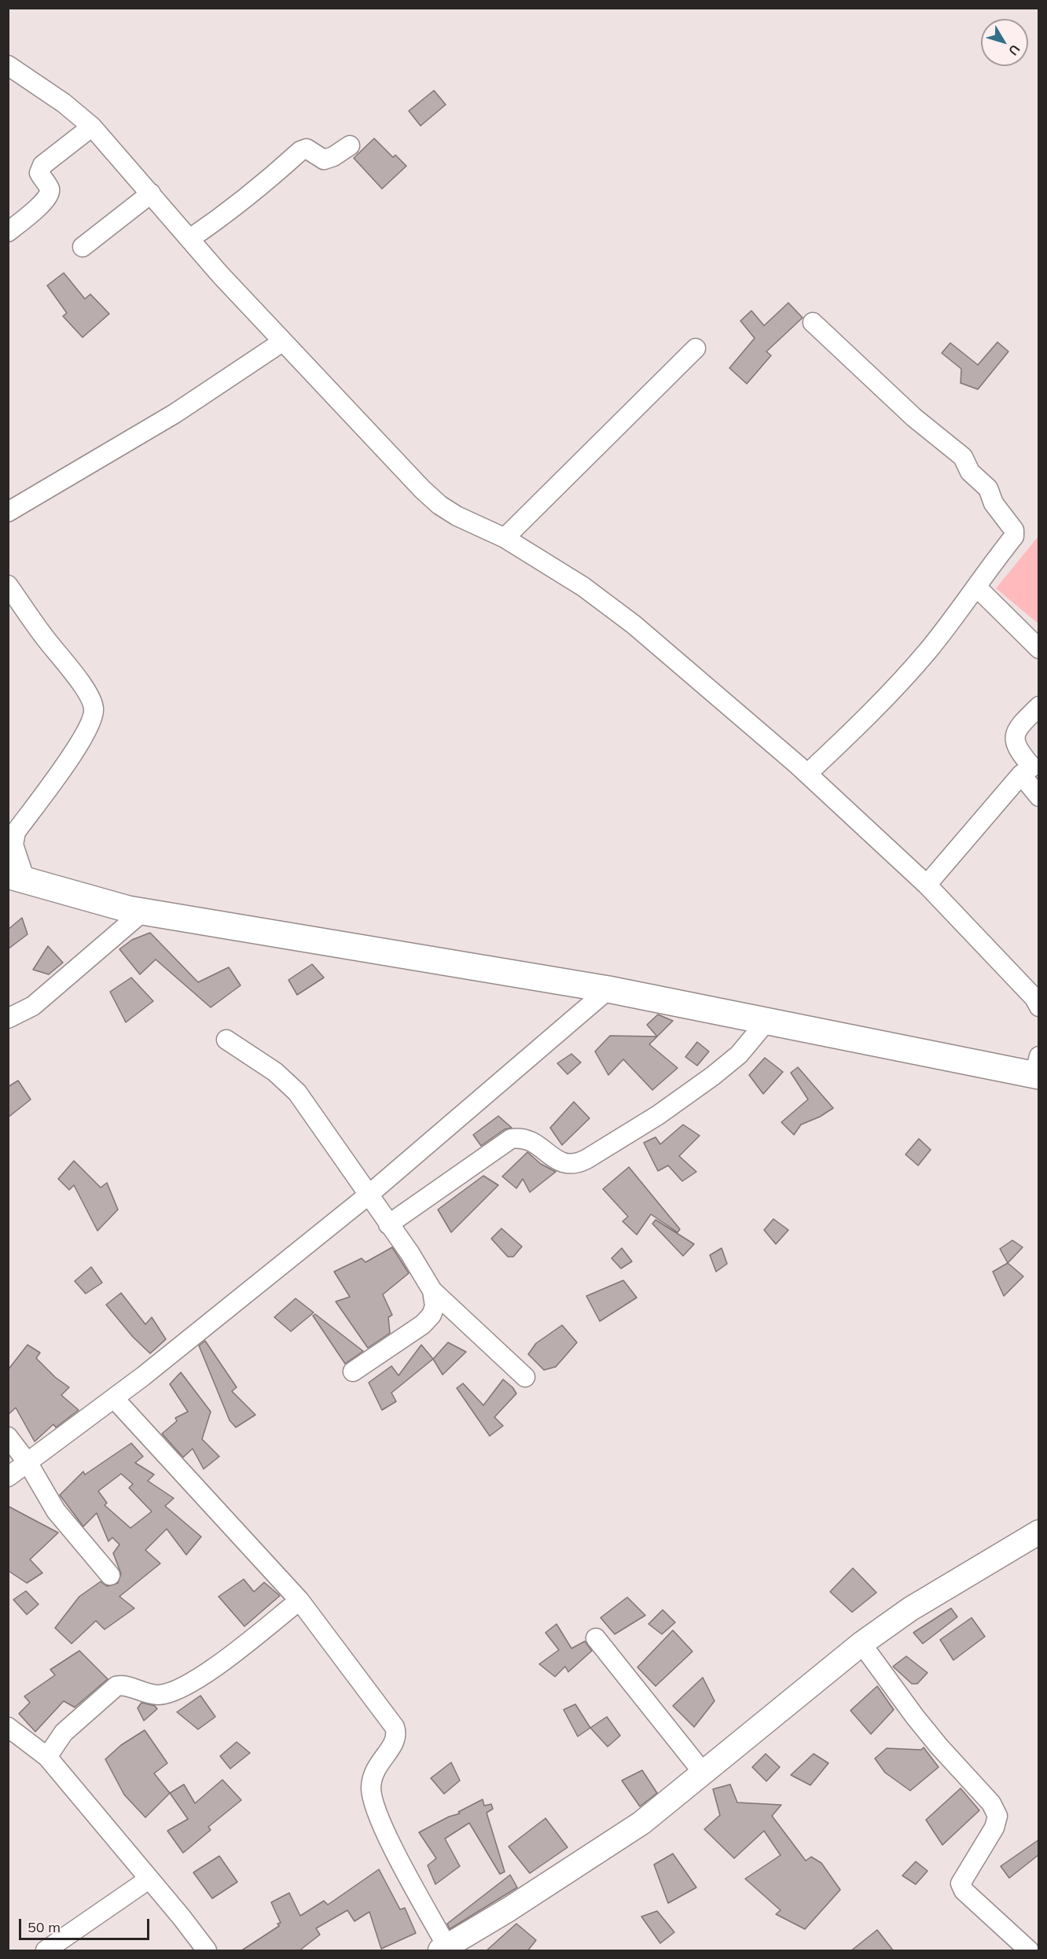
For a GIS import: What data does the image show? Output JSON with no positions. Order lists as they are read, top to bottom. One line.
{"scale_bar":"50 m","north":"bottom right"}
